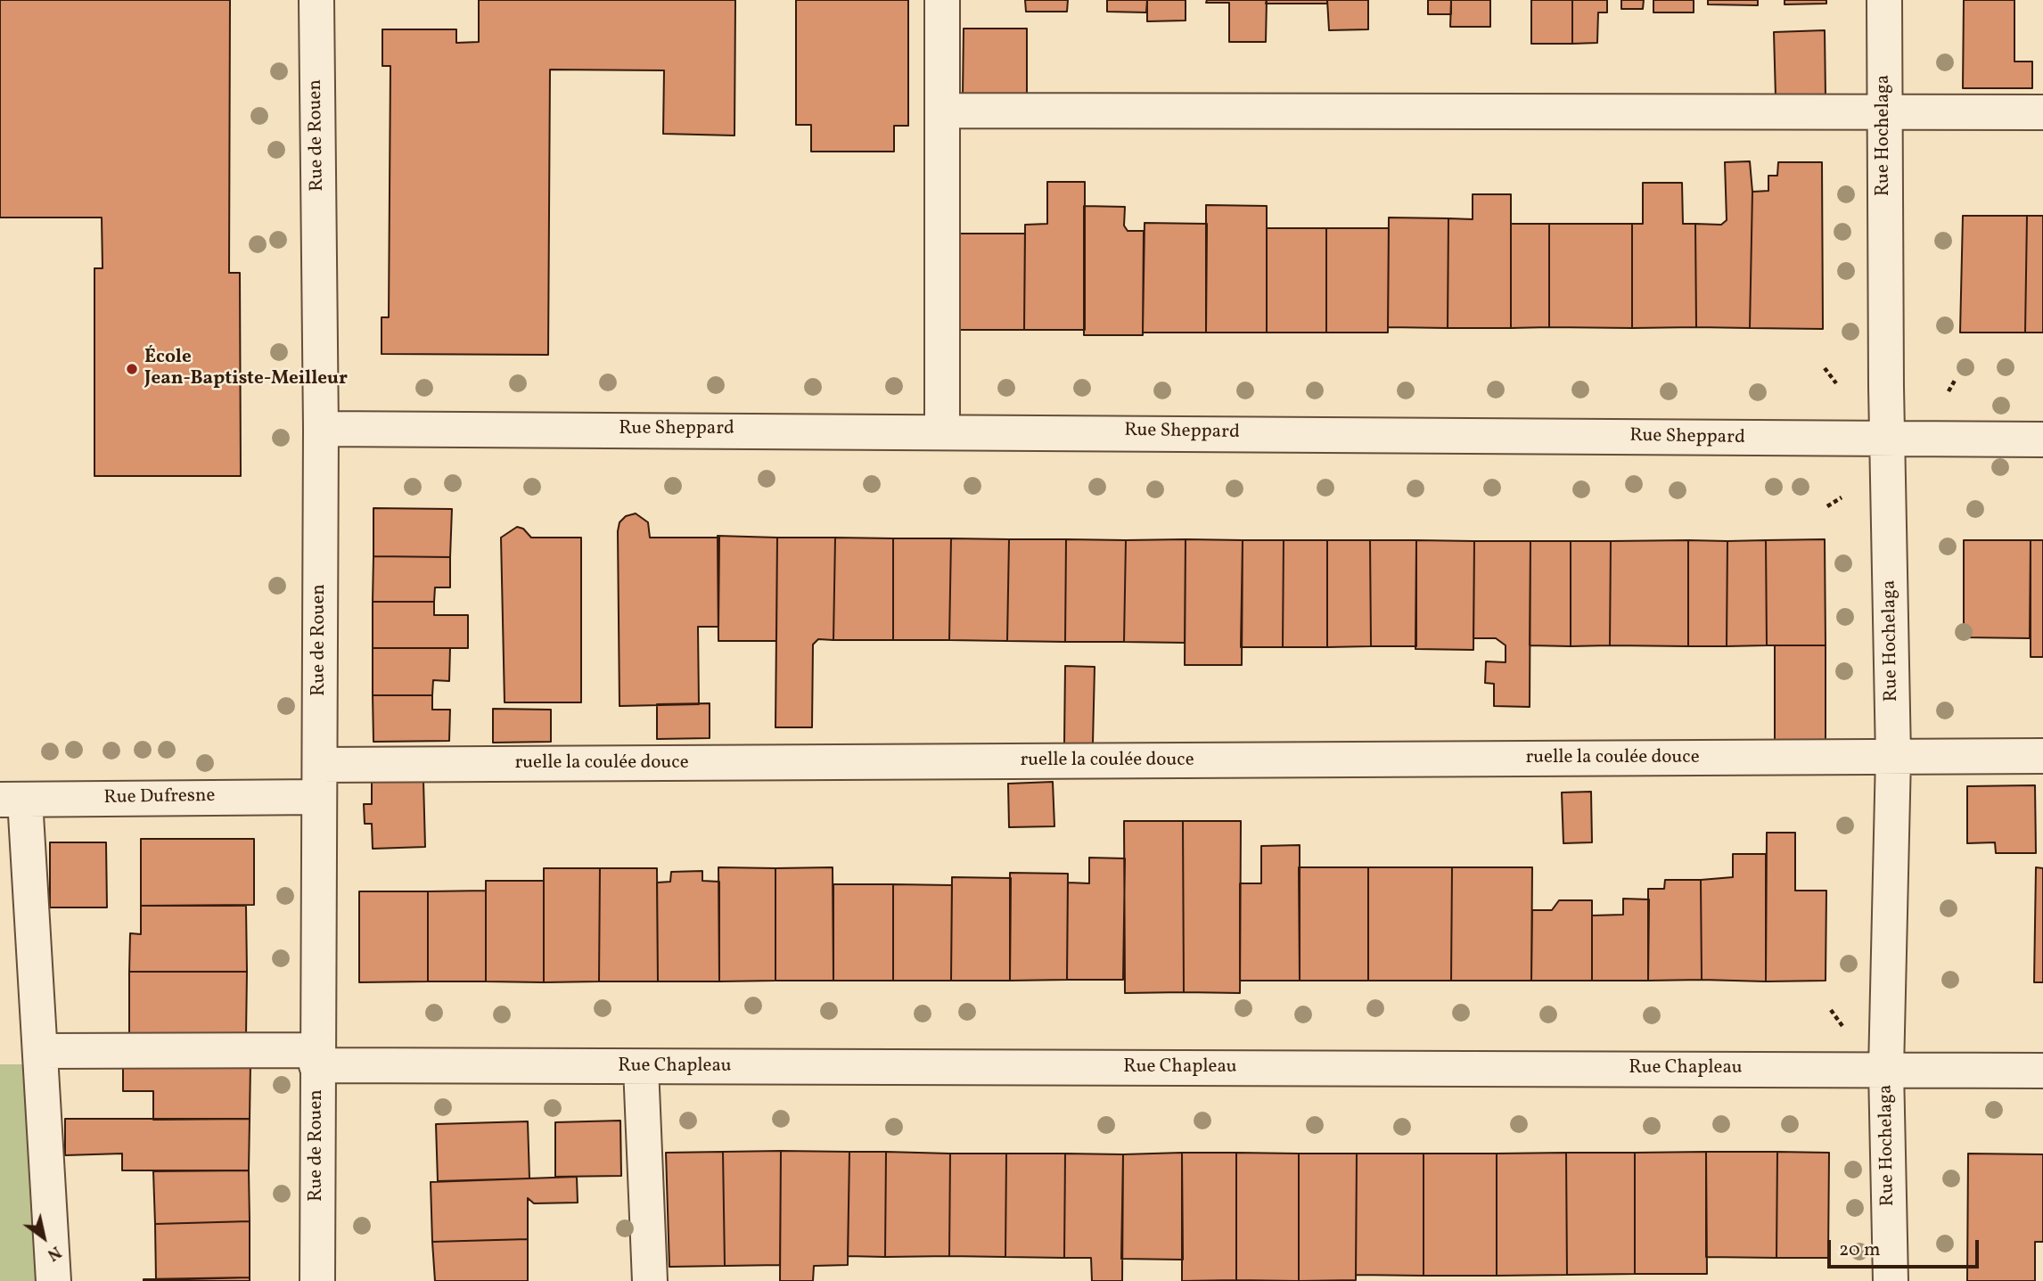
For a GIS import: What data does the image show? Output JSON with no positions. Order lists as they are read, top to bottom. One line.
{"streets":{"street":["Rue de Rouen","Rue Hochelaga","Rue Sheppard","ruelle la coulée douce","Rue Dufresne","Rue Chapleau"]},"crossings":[["Rue de Rouen","Rue Sheppard"],["Rue de Rouen","ruelle la coulée douce"],["Rue de Rouen","Rue Dufresne"],["Rue de Rouen","Rue Chapleau"],["Rue Hochelaga","Rue Sheppard"],["Rue Hochelaga","ruelle la coulée douce"],["Rue Hochelaga","Rue Chapleau"],["ruelle la coulée douce","Rue Dufresne"]],"places":["École Jean-Baptiste-Meilleur"],"scale_bar":"20 m","north":"bottom right"}
